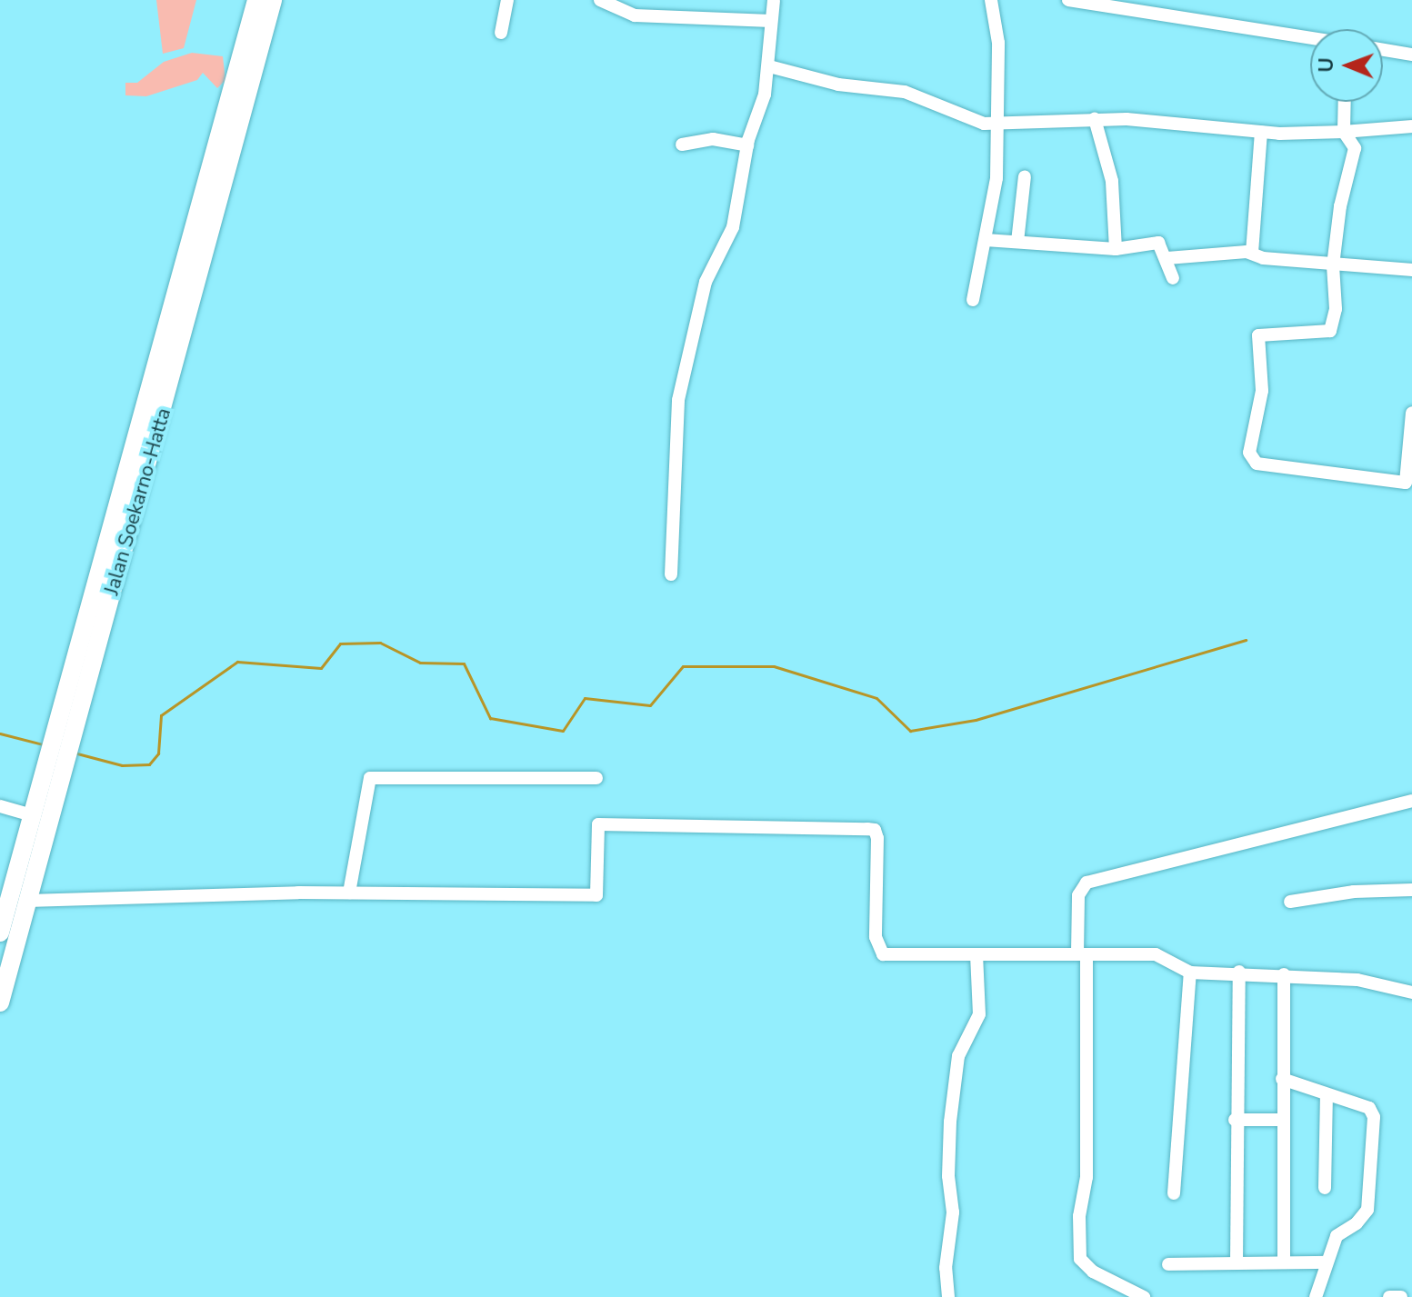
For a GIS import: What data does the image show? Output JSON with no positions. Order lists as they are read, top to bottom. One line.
{"streets":{"highway":["Jalan Soekarno-Hatta"]},"north":"left"}
